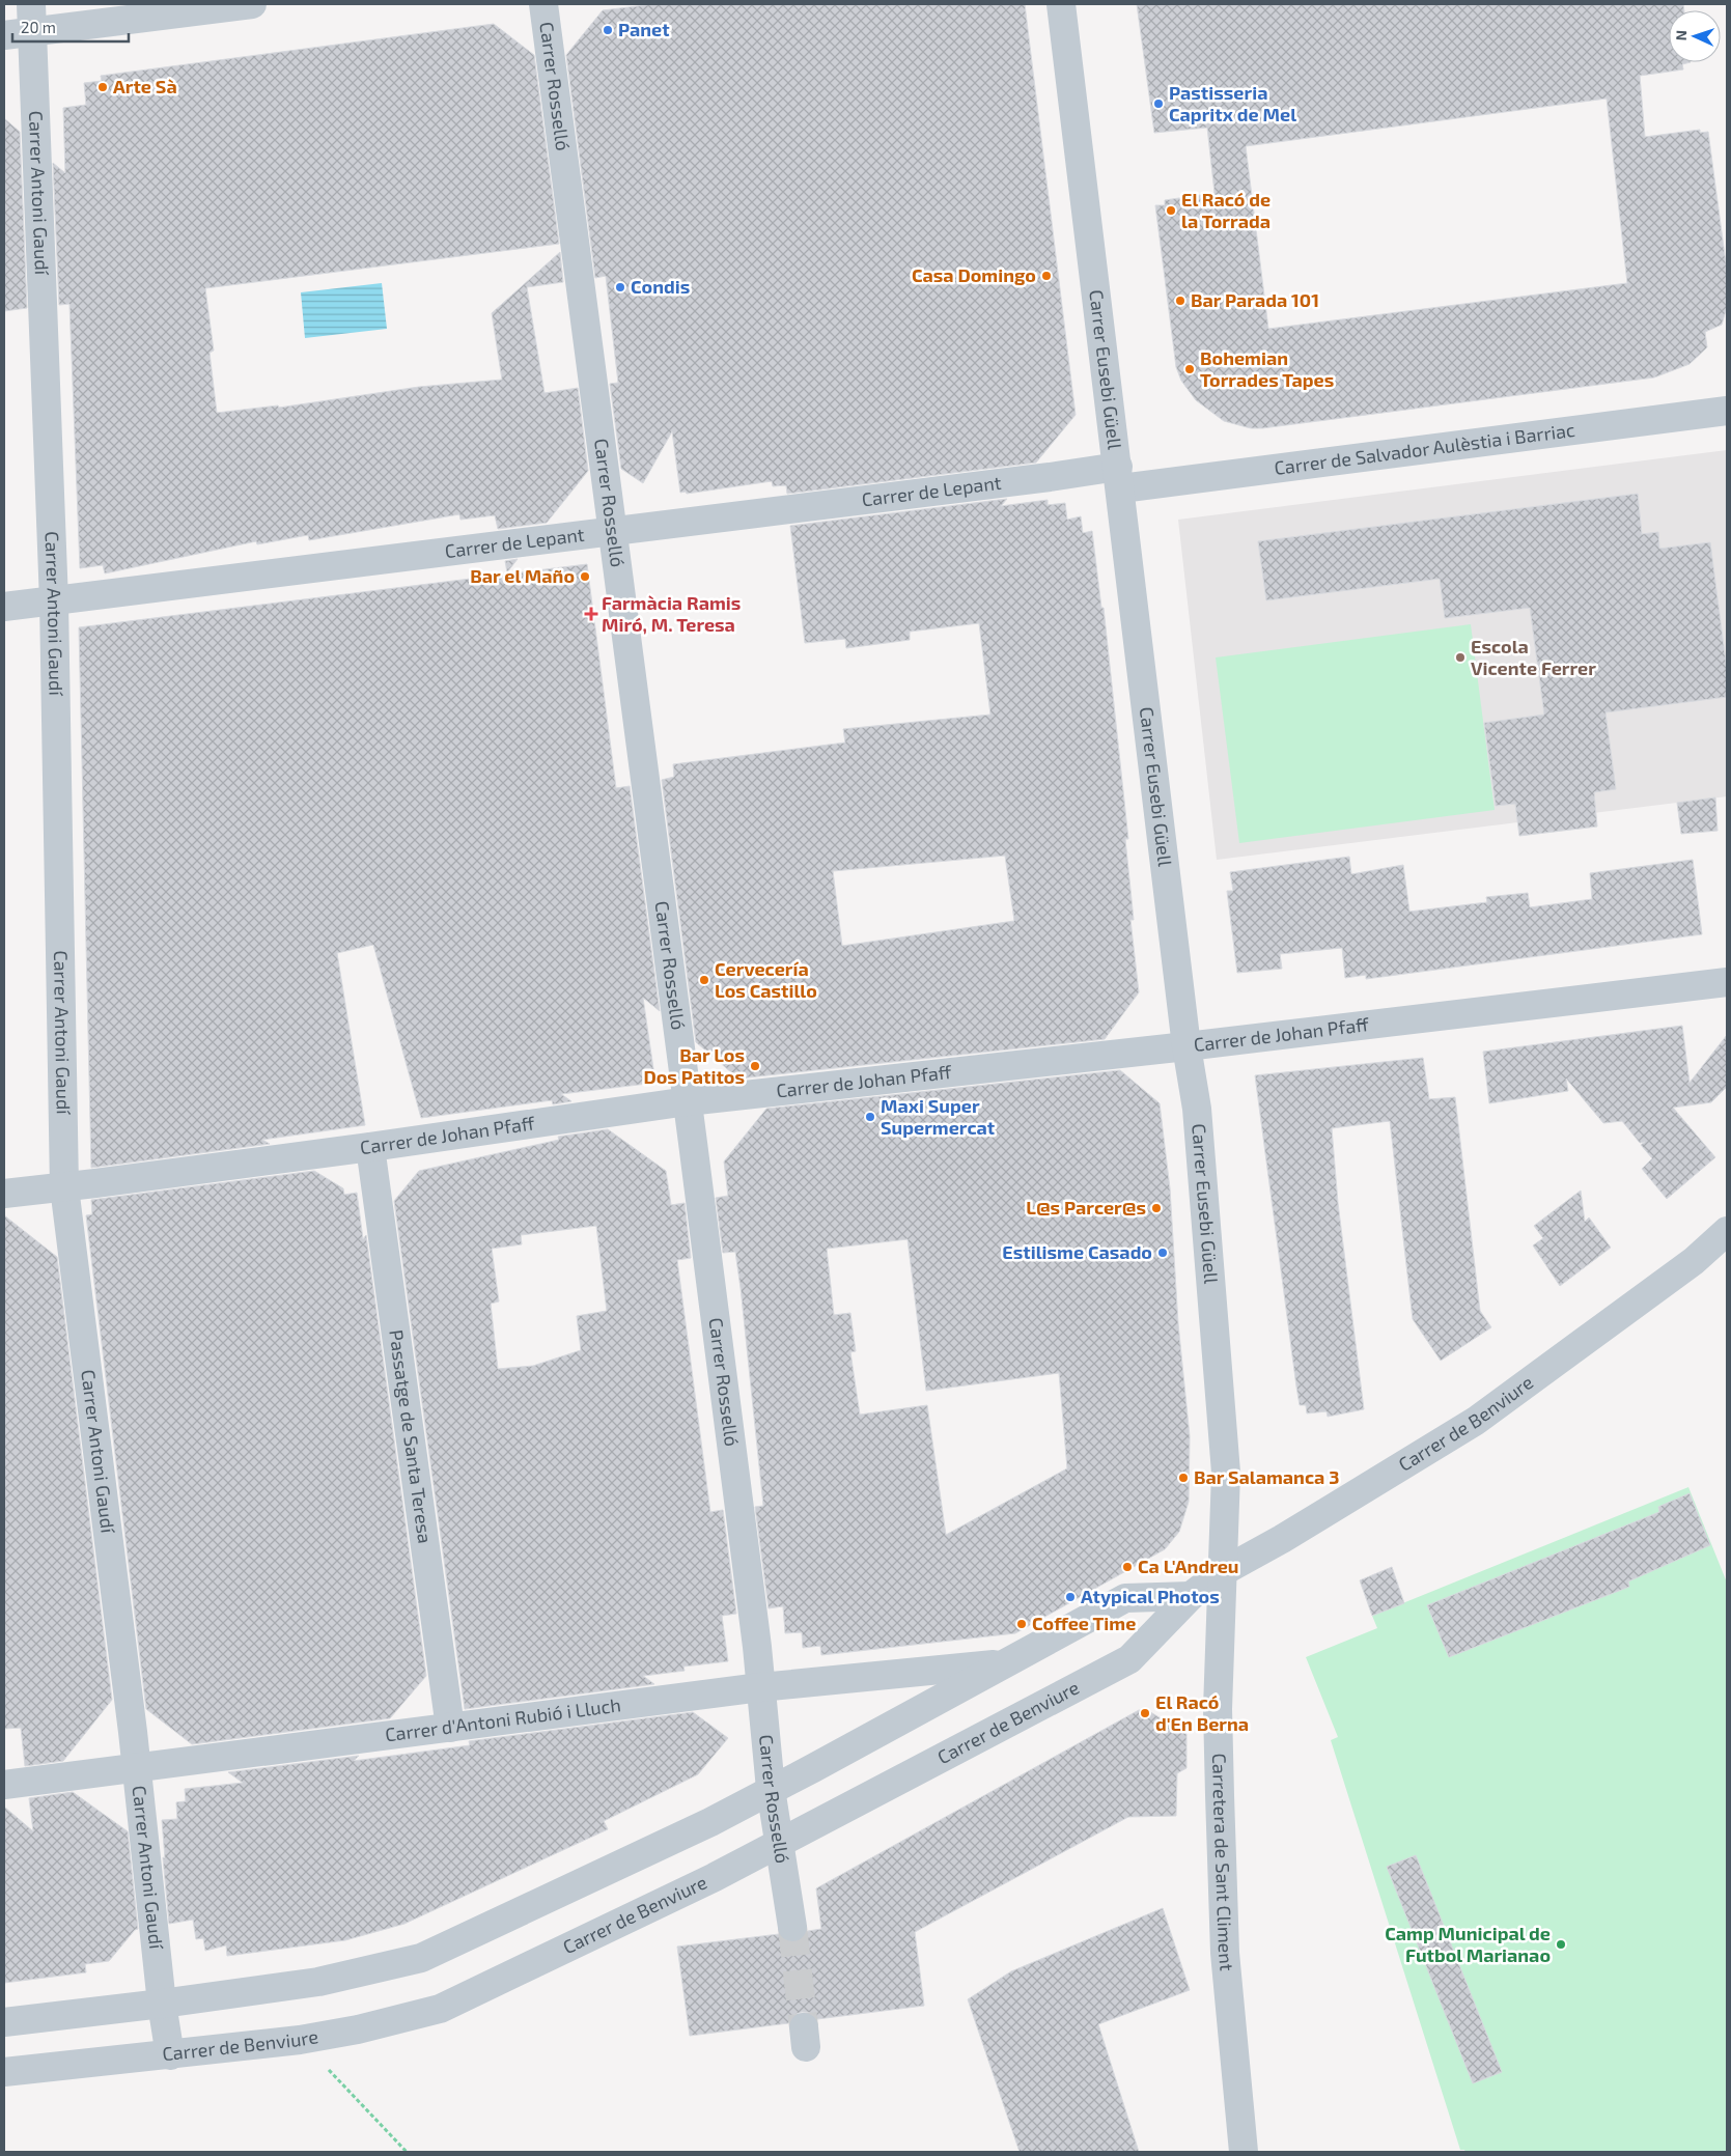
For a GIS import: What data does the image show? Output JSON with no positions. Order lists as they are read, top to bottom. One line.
{"streets":{"street":["Carrer Rosselló","Carrer Antoni Gaudí","Carrer Eusebi Güell","Carrer de Salvador Aulèstia i Barriac","Carrer de Lepant","Carrer de Johan Pfaff","Carrer de Benviure","Passatge de Santa Teresa","Carrer d'Antoni Rubió i Lluch","Carretera de Sant Climent"]},"crossings":[["Carrer Rosselló","Carrer de Lepant"],["Carrer Rosselló","Carrer de Johan Pfaff"],["Carrer Rosselló","Carrer de Benviure"],["Carrer Rosselló","Carrer d'Antoni Rubió i Lluch"],["Carrer Antoni Gaudí","Carrer de Lepant"],["Carrer Antoni Gaudí","Carrer de Johan Pfaff"],["Carrer Antoni Gaudí","Carrer de Benviure"],["Carrer Antoni Gaudí","Carrer d'Antoni Rubió i Lluch"],["Carrer Eusebi Güell","Carrer de Salvador Aulèstia i Barriac"],["Carrer Eusebi Güell","Carrer de Lepant"],["Carrer Eusebi Güell","Carrer de Johan Pfaff"],["Carrer Eusebi Güell","Carrer de Benviure"],["Carrer Eusebi Güell","Carretera de Sant Climent"],["Carrer de Salvador Aulèstia i Barriac","Carrer de Lepant"],["Carrer de Johan Pfaff","Passatge de Santa Teresa"],["Carrer de Benviure","Carretera de Sant Climent"],["Passatge de Santa Teresa","Carrer d'Antoni Rubió i Lluch"]],"places":{"other":["Panet","Arte Sà","Pastisseria Capritx de Mel","El Racó de la Torrada","Casa Domingo","Condis","Bar Parada 101","Bohemian Torrades Tapes","Bar el Maño","Escola Vicente Ferrer","Cervecería Los Castillo","Bar Los Dos Patitos","Maxi Super Supermercat","L@s Parcer@s","Estilisme Casado","Bar Salamanca 3","Ca L'Andreu","Atypical Photos","Coffee Time","El Racó d'En Berna","Camp Municipal de Futbol Marianao"],"health":["Farmàcia Ramis Miró, M. Teresa"]},"scale_bar":"20 m","north":"left"}
